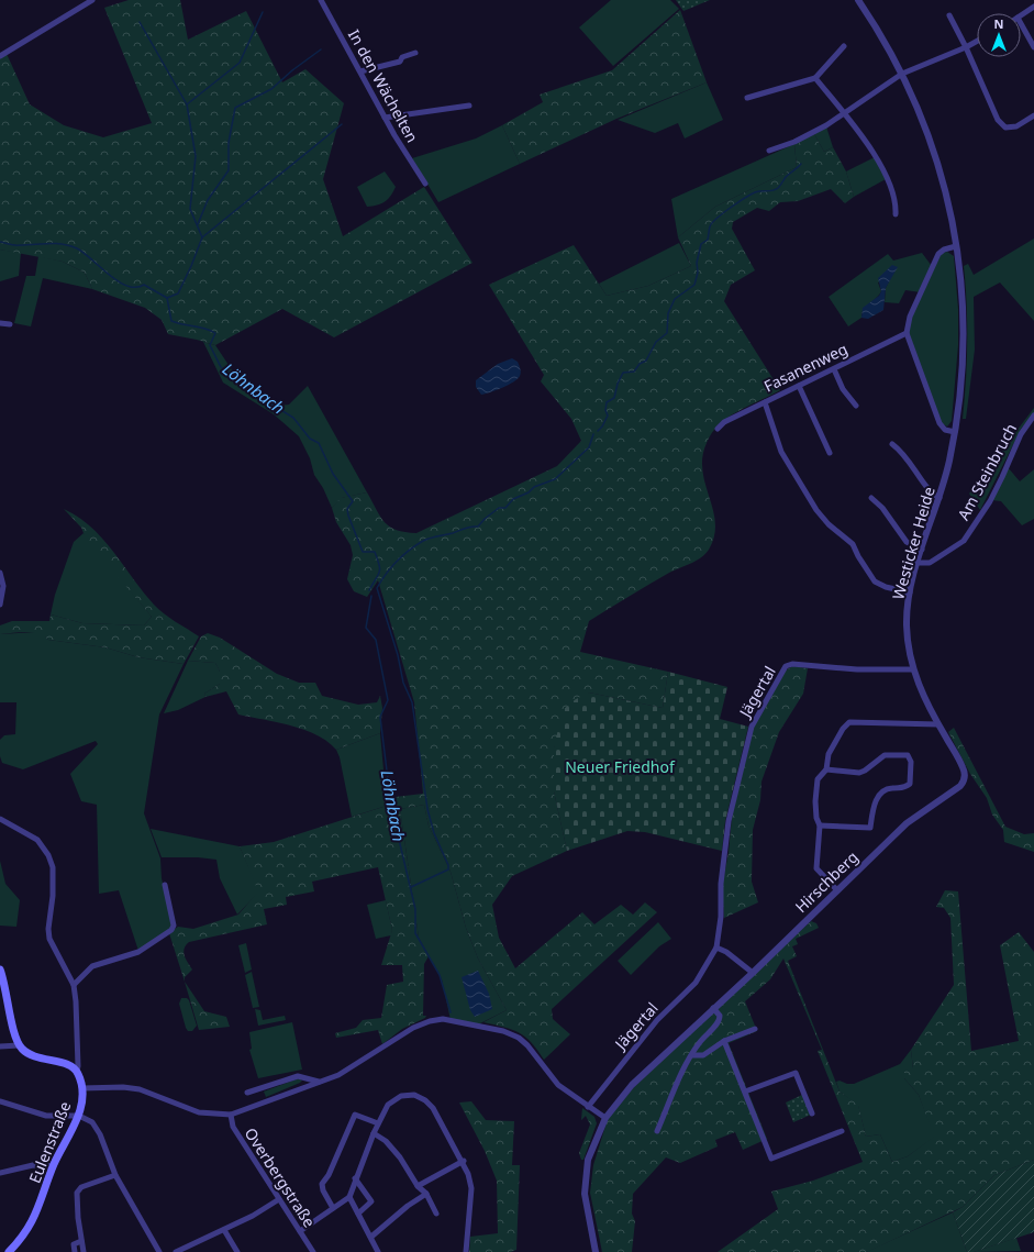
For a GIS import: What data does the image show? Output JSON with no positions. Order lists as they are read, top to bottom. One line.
{"streets":{"main road":["Eulenstraße"],"street":["In den Wächelten","Fasanenweg","Am Steinbruch","Westicker Heide","Jägertal","Hirschberg","Overbergstraße"]},"crossings":[["Am Steinbruch","Westicker Heide"],["Westicker Heide","Jägertal"],["Westicker Heide","Hirschberg"],["Jägertal","Overbergstraße"],["Hirschberg","Overbergstraße"],["Eulenstraße","Overbergstraße"]],"water":["Löhnbach"],"parks":["Neuer Friedhof"],"north":"top"}
